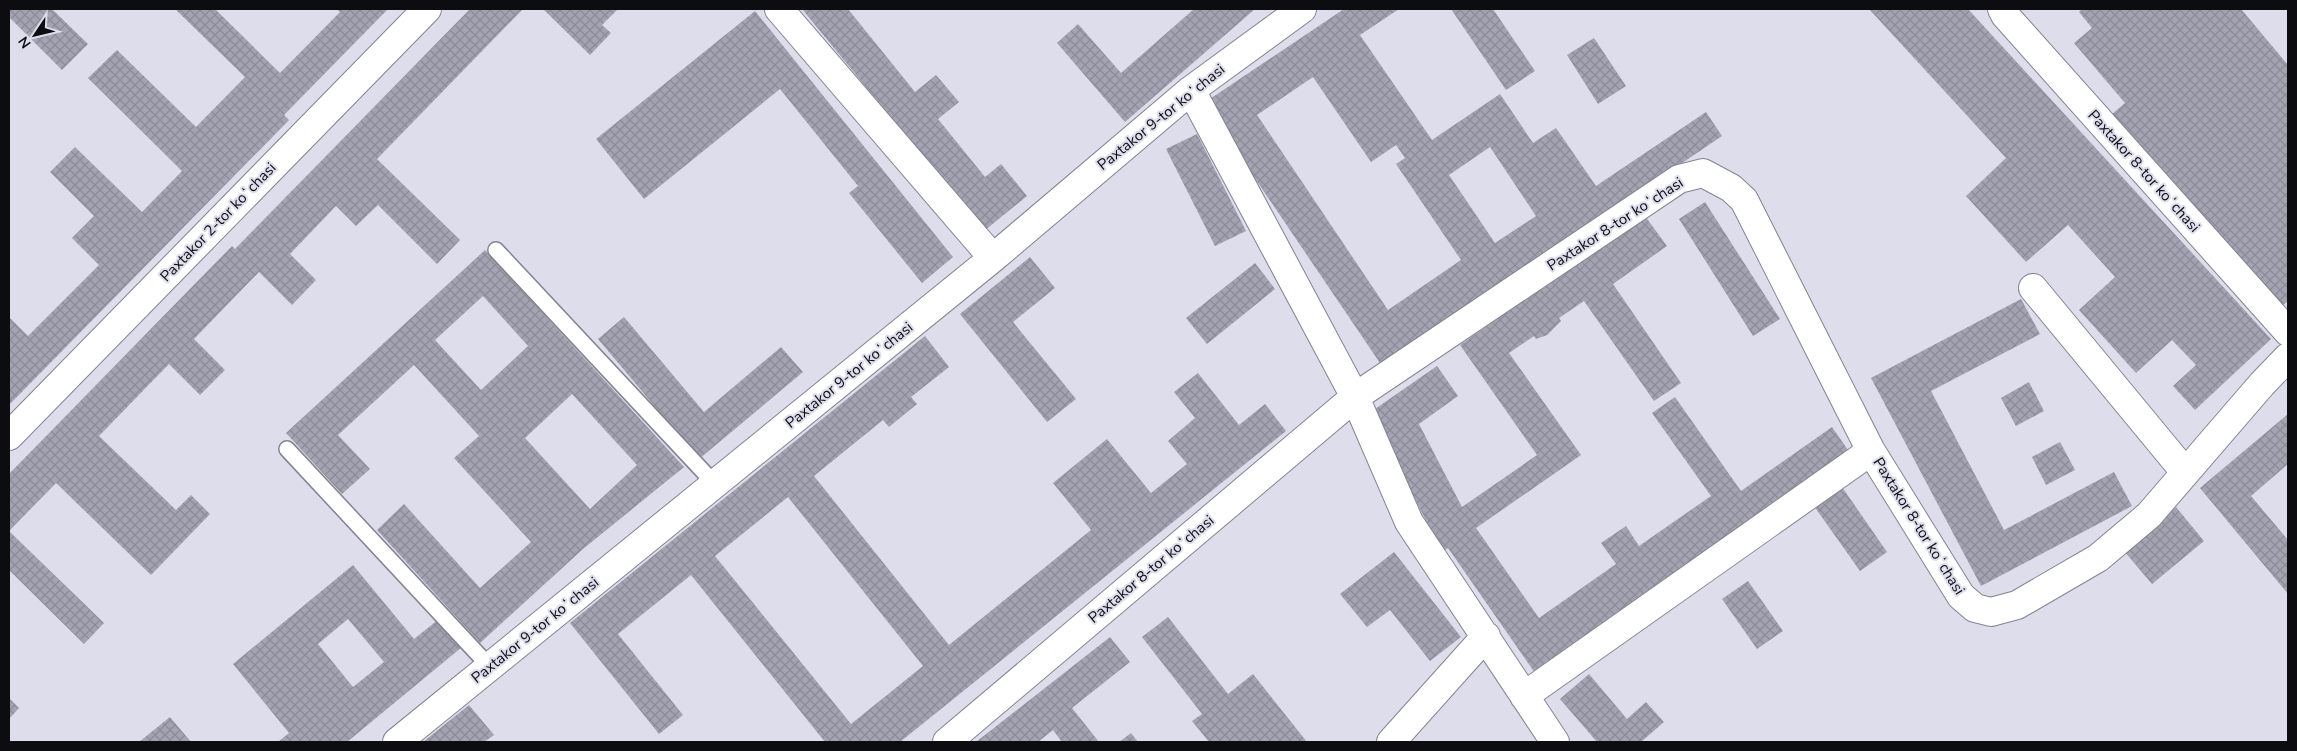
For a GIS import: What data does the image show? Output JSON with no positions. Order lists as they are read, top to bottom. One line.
{"streets":{"street":["Paxtakor 9-tor koʻchasi","Paxtakor 8-tor koʻchasi","Paxtakor 2-tor koʻchasi"]},"north":"bottom left"}
